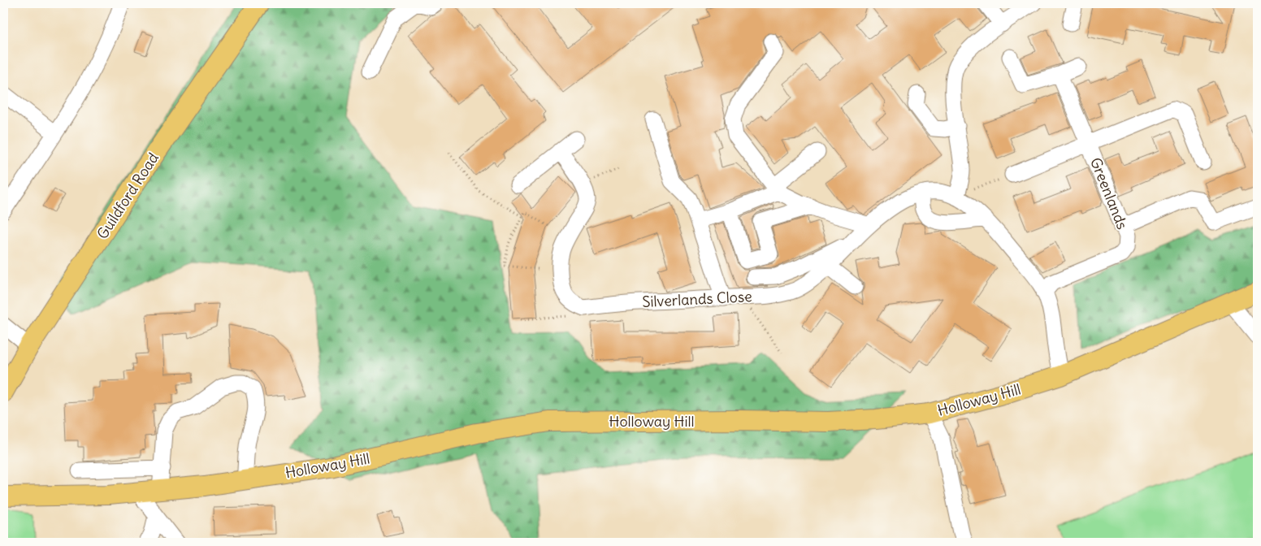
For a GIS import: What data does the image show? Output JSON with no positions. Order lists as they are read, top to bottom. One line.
{"streets":{"main road":["Guildford Road","Holloway Hill"],"street":["Greenlands","Silverlands Close"]}}
